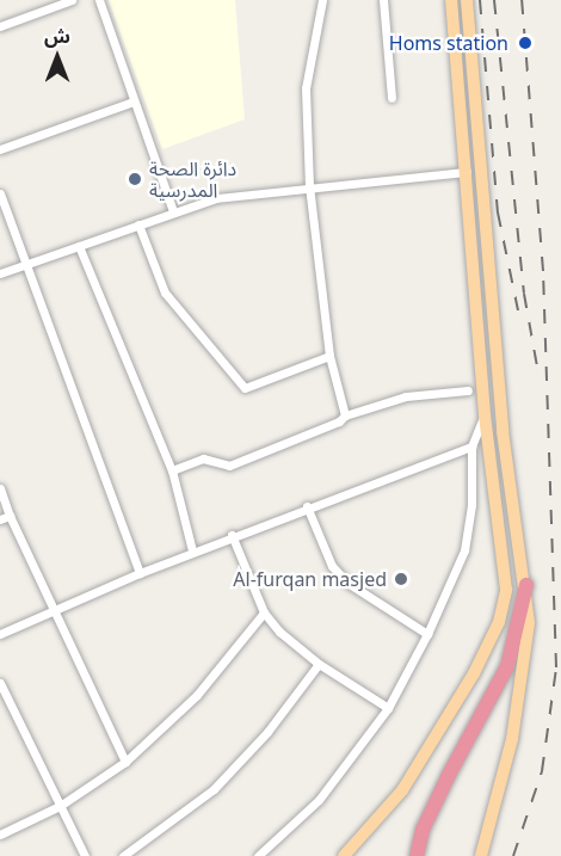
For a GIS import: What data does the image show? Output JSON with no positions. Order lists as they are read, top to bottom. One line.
{"places":["Homs station","دائرة الصحة المدرسية","Al-furqan masjed"],"north":"top"}
